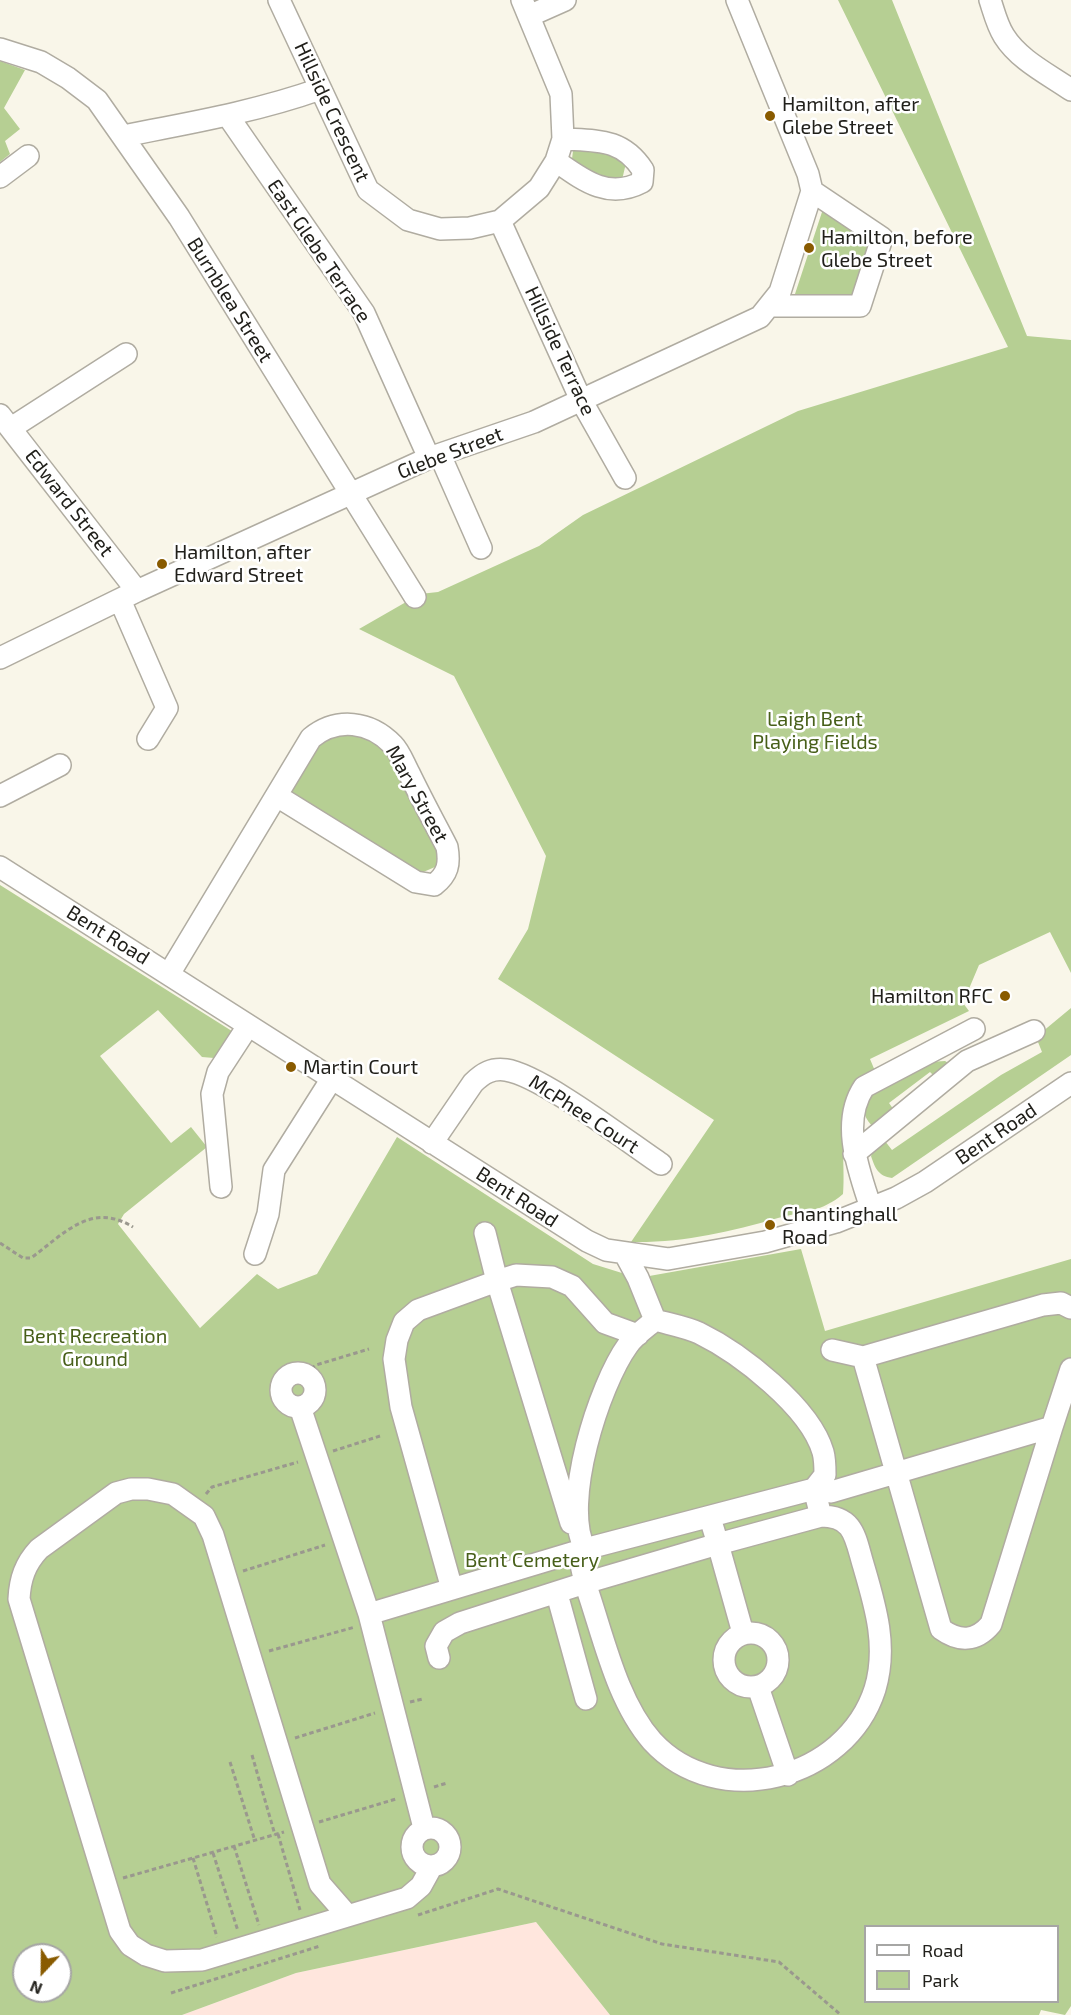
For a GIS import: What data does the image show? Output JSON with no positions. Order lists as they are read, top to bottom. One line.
{"streets":{"street":["Hillside Crescent","East Glebe Terrace","Burnblea Street","Hillside Terrace","Glebe Street","Edward Street","Mary Street","Bent Road","McPhee Court"]},"crossings":[["Hillside Crescent","Hillside Terrace"],["East Glebe Terrace","Glebe Street"],["Burnblea Street","Glebe Street"],["Hillside Terrace","Glebe Street"],["Glebe Street","Edward Street"],["Mary Street","Bent Road"],["Bent Road","McPhee Court"]],"parks":["Laigh Bent Playing Fields","Bent Recreation Ground","Bent Cemetery"],"places":["Hamilton, after Glebe Street","Hamilton, before Glebe Street","Hamilton, after Edward Street","Hamilton RFC","Martin Court","Chantinghall Road"],"legend":["Road","Park"],"north":"bottom"}
